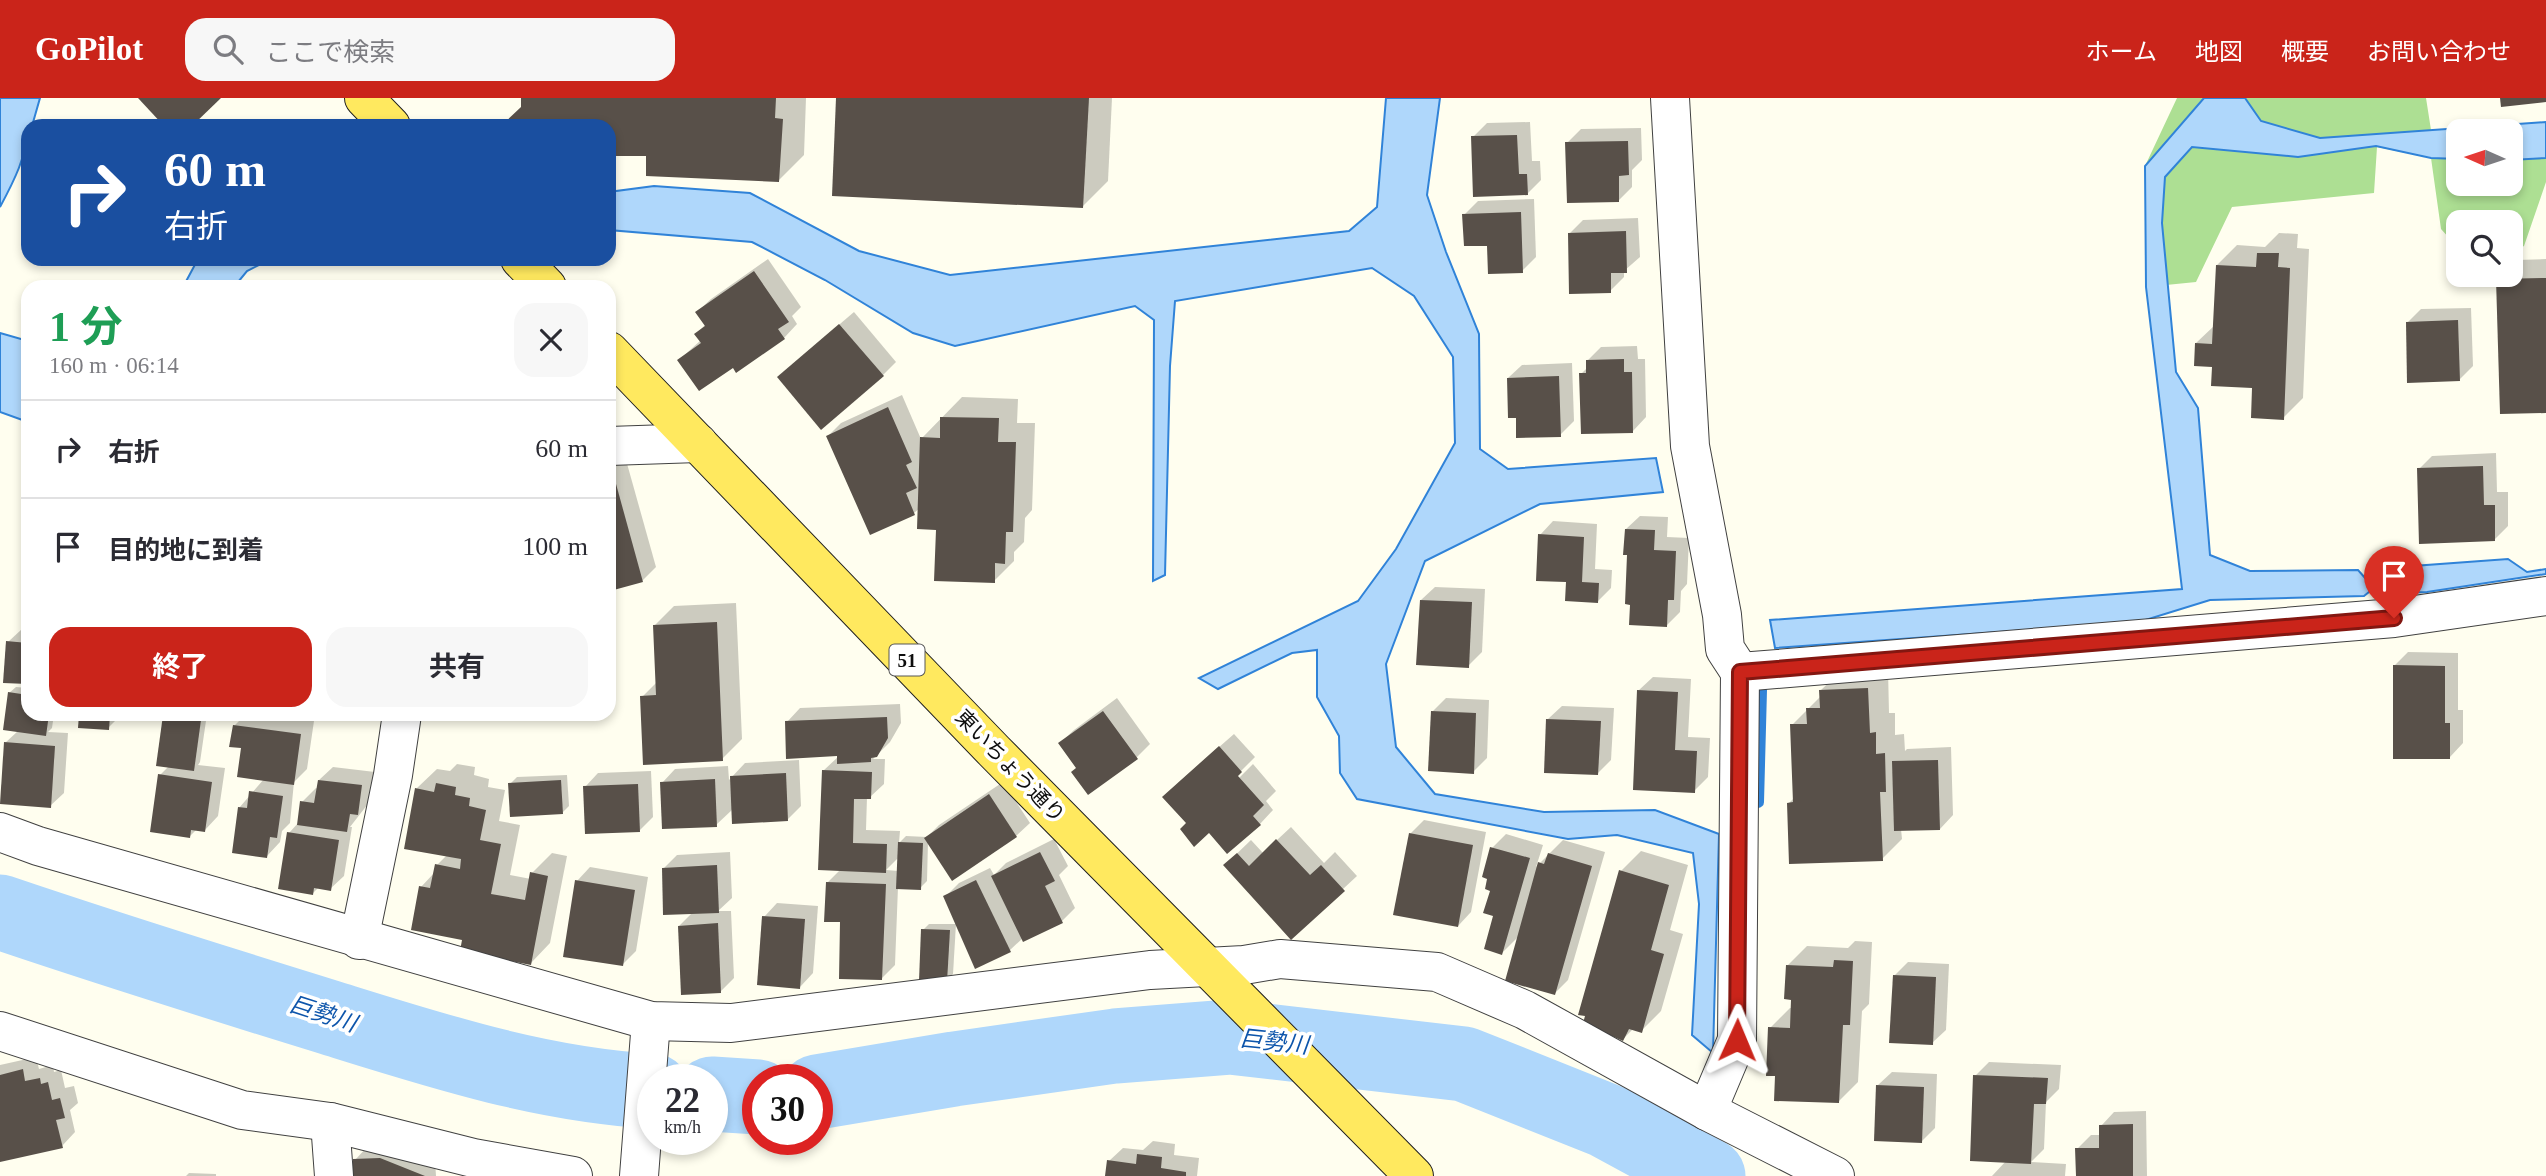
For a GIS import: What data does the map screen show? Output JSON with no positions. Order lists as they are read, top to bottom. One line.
{"streets":{"main road":["51","東いちょう通り"]},"water":["巨勢川"],"north":"left","page":{"header":"GoPilot","search":"ここで検索","nav":["ホーム","地図","概要","お問い合わせ"],"turn":["60 m","右折"],"heading":["1 分","160 m · 06:14"],"list":[{"name":"右折","value":"60 m"},{"name":"目的地に到着","value":"100 m"}],"buttons":["終了","共有"],"speed":"22 km/h","limit":"30"}}
